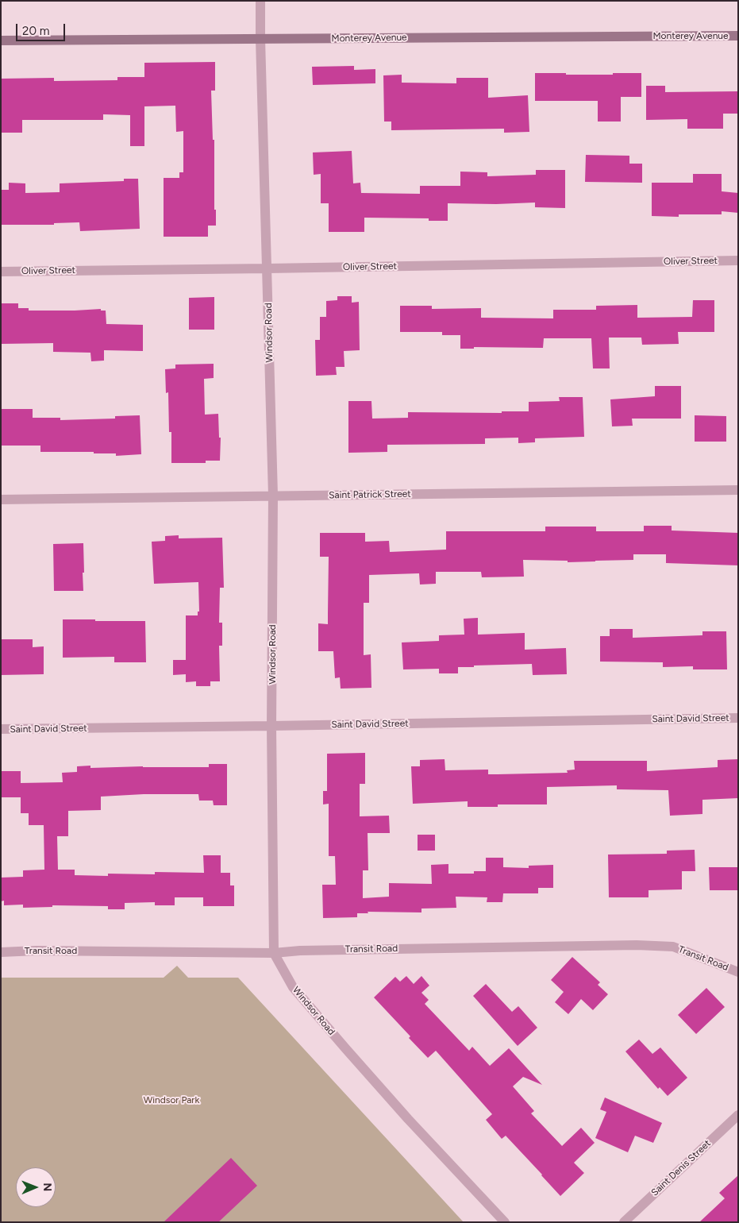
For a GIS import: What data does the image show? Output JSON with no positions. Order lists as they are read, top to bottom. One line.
{"streets":{"street":["Monterey Avenue","Oliver Street","Windsor Road","Saint Patrick Street","Saint David Street","Transit Road","Saint Denis Street"]},"crossings":[["Monterey Avenue","Windsor Road"],["Oliver Street","Windsor Road"],["Windsor Road","Saint Patrick Street"],["Windsor Road","Saint David Street"],["Windsor Road","Transit Road"]],"parks":["Windsor Park"],"scale_bar":"20 m","north":"right"}
